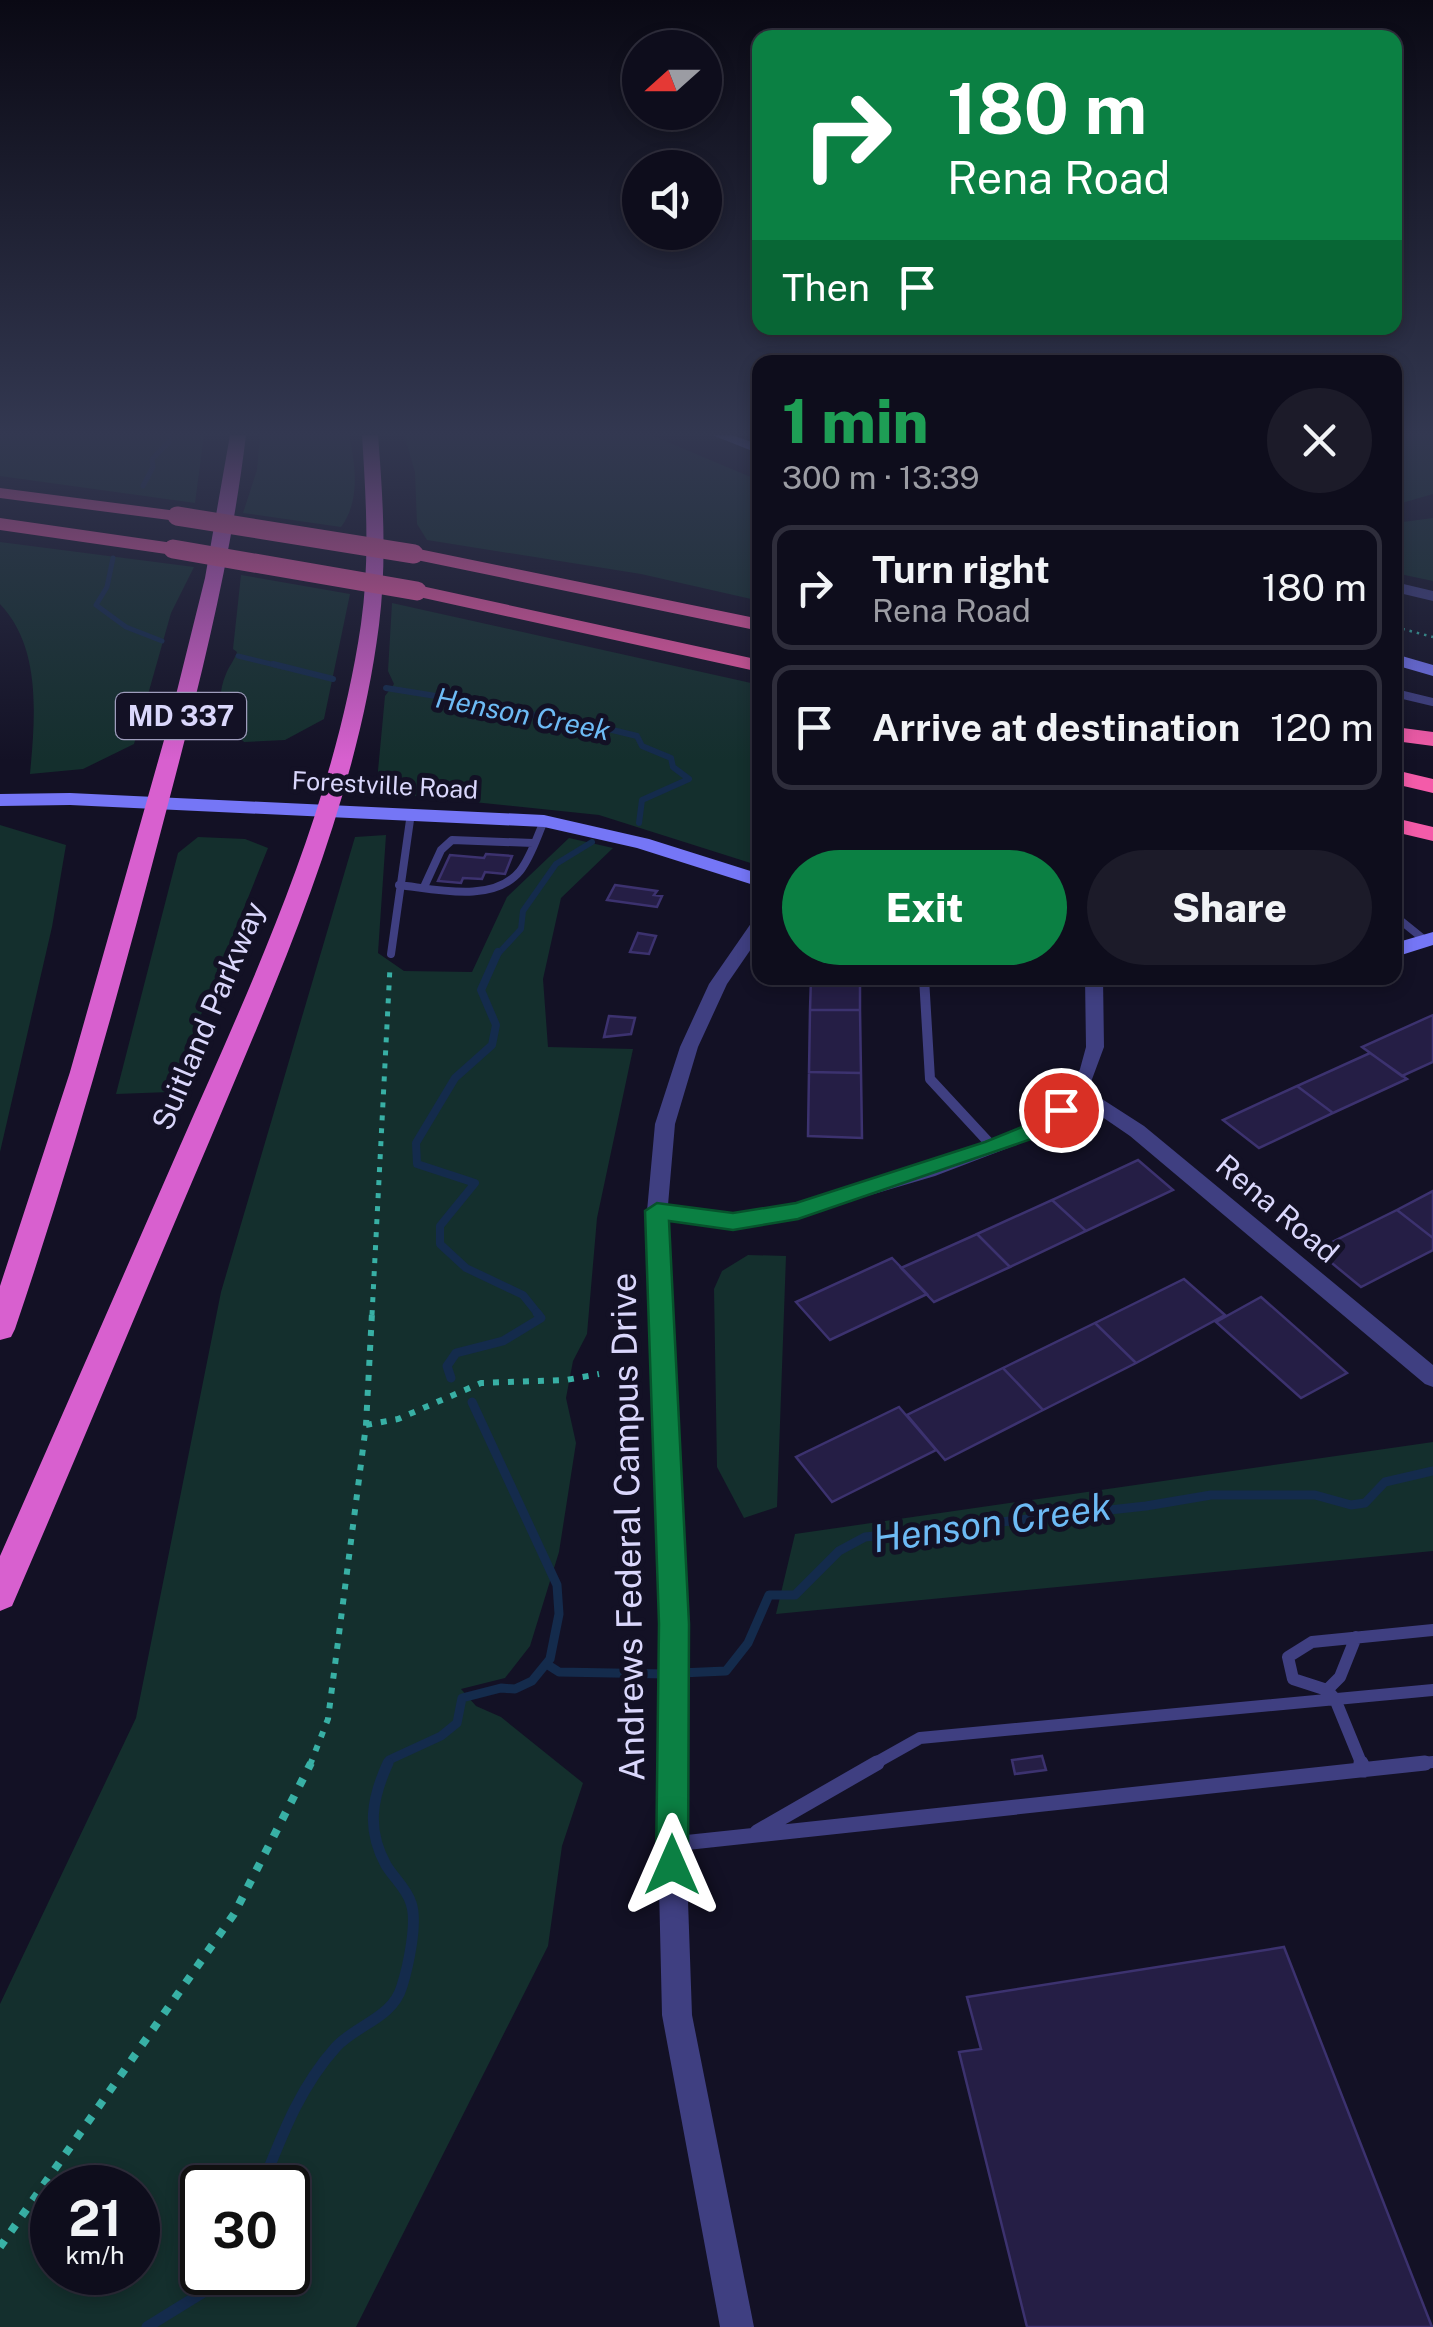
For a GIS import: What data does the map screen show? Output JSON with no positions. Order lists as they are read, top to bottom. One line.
{"streets":{"highway":["MD 337","Suitland Parkway"],"main road":["Forestville Road"],"street":["Rena Road","Andrews Federal Campus Drive"]},"crossings":[["MD 337","Forestville Road"],["Forestville Road","Suitland Parkway"]],"water":["Henson Creek"],"north":"left","page":{"turn":["180 m","Rena Road"],"then":"Then","heading":["1 min","300 m · 13:39"],"list":[{"name":"Turn right","note":"Rena Road","value":"180 m"},{"name":"Arrive at destination","value":"120 m"}],"buttons":["Exit","Share"],"speed":"21 km/h","limit":"30"}}
